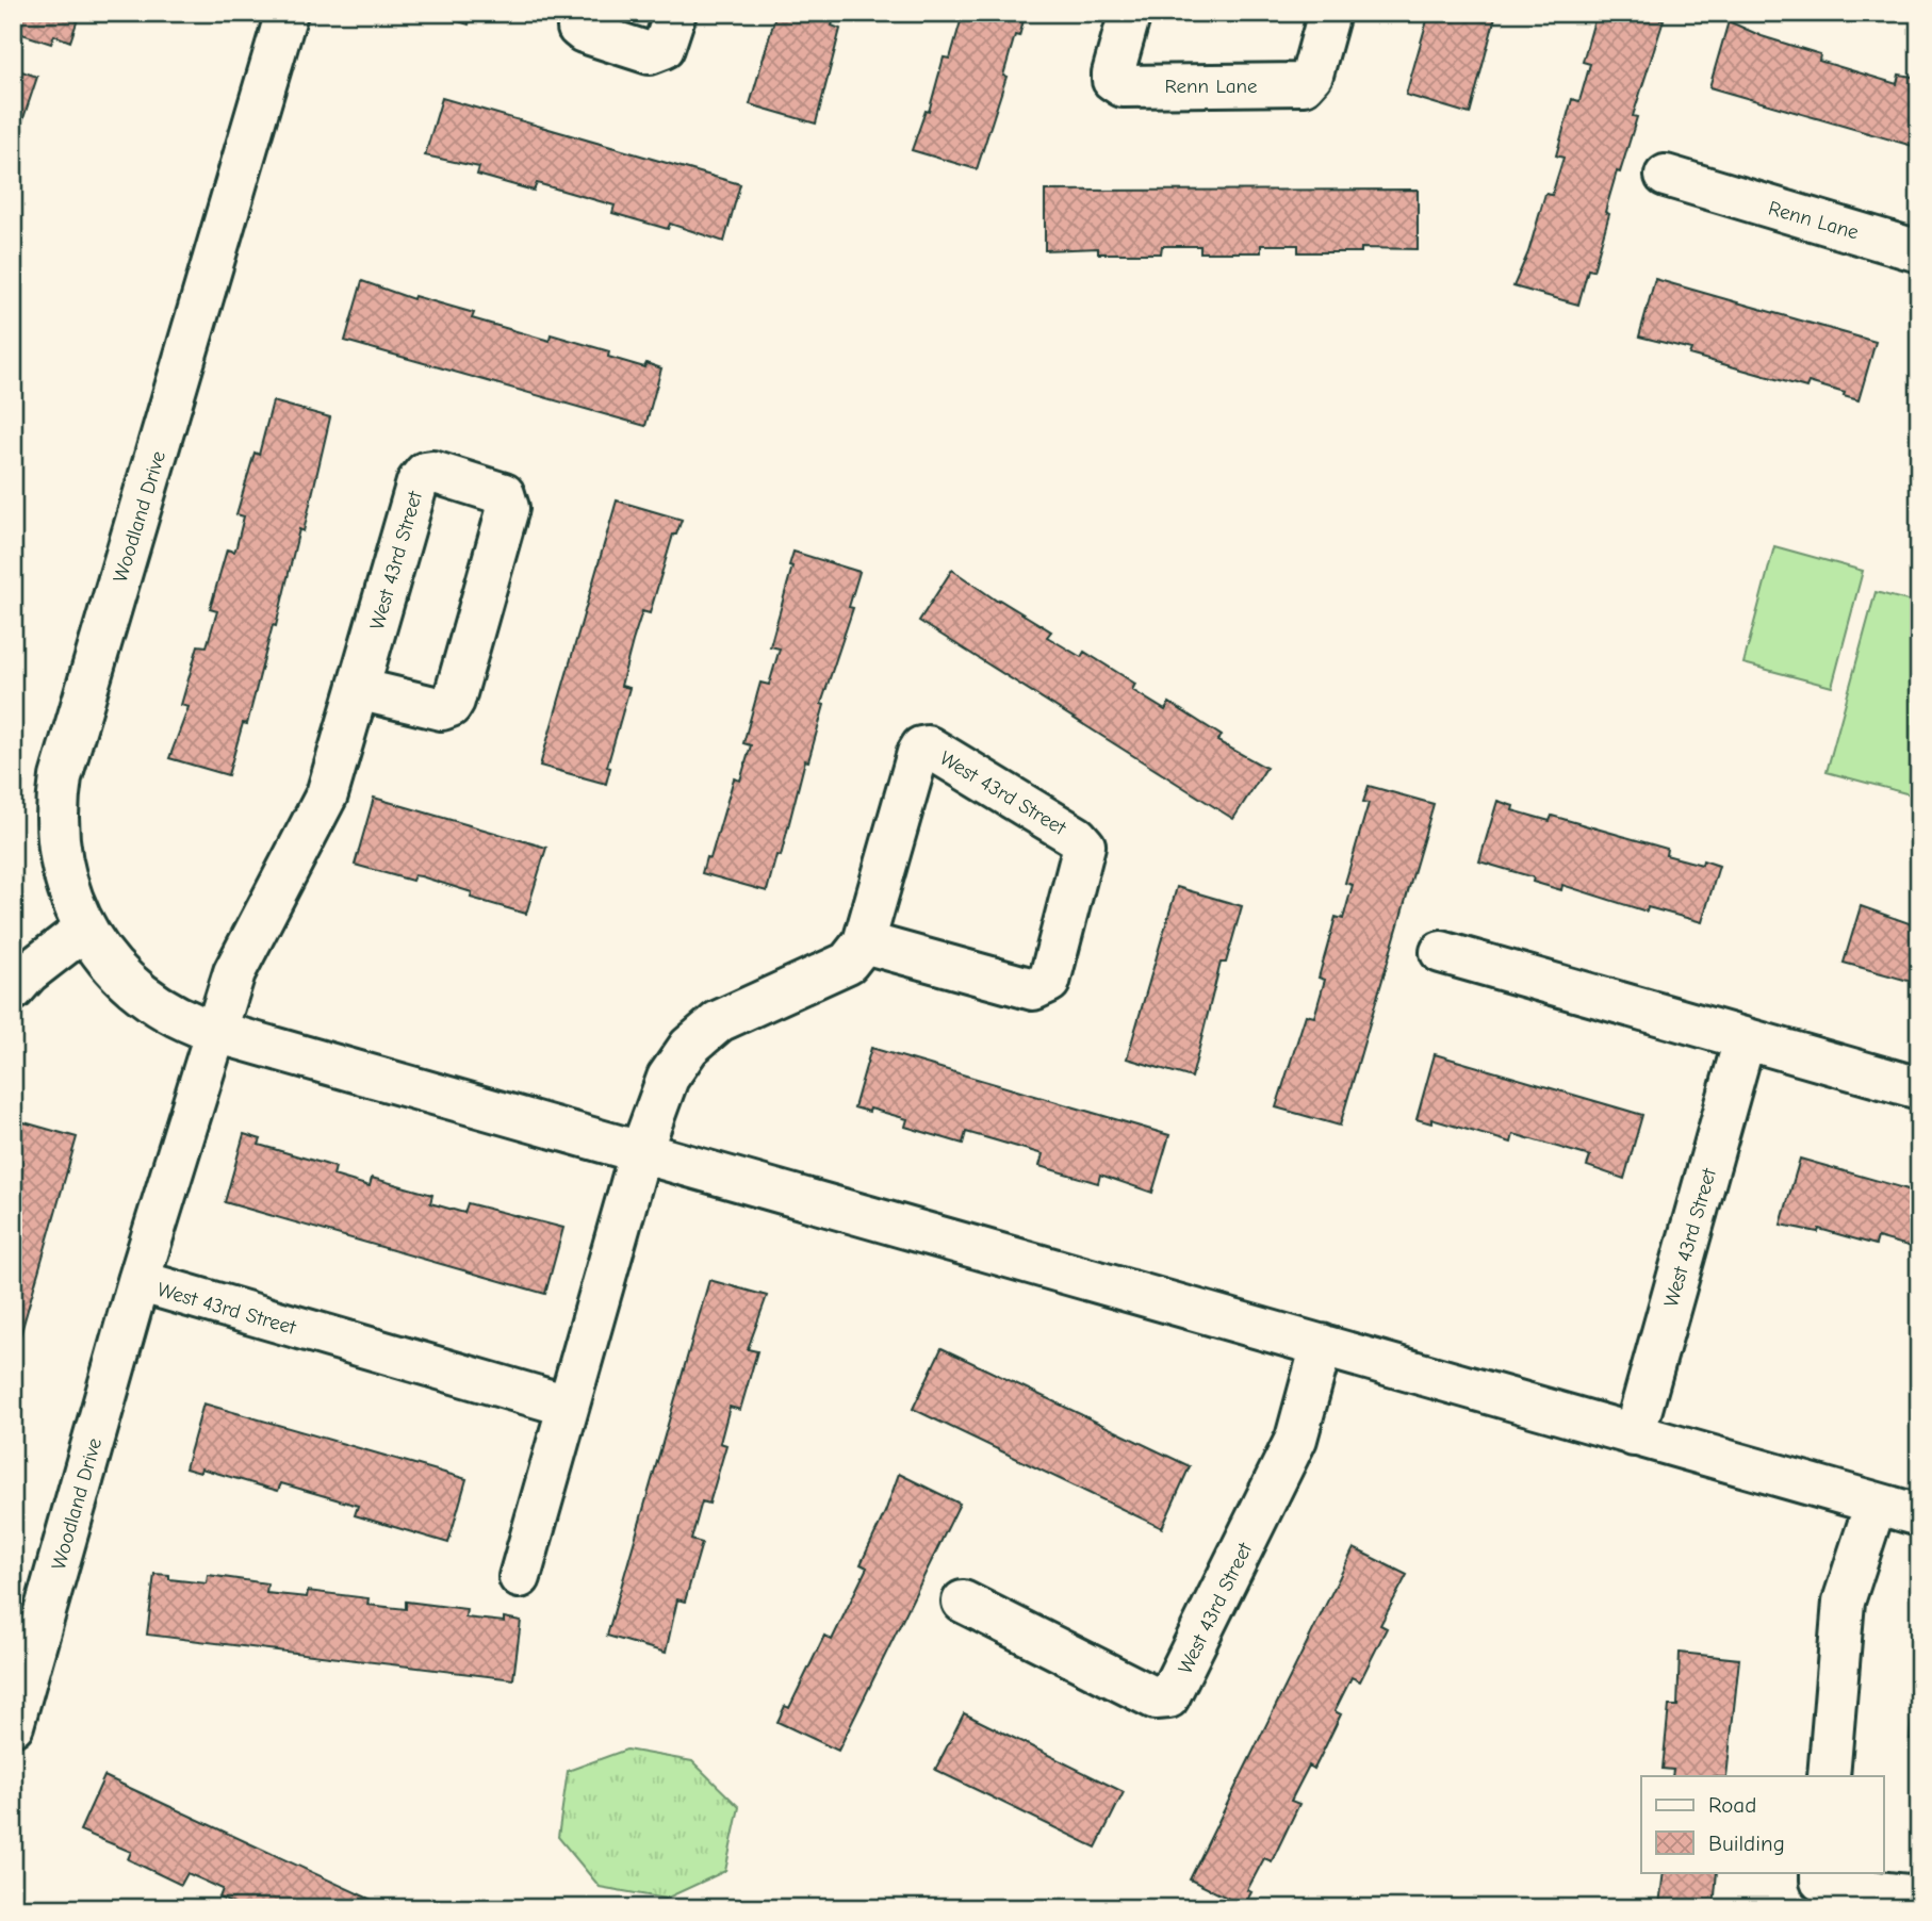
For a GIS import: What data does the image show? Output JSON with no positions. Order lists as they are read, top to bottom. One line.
{"streets":{"street":["Renn Lane","Woodland Drive","West 43rd Street"]},"crossings":[["Woodland Drive","West 43rd Street"]],"legend":["Road","Building"]}
